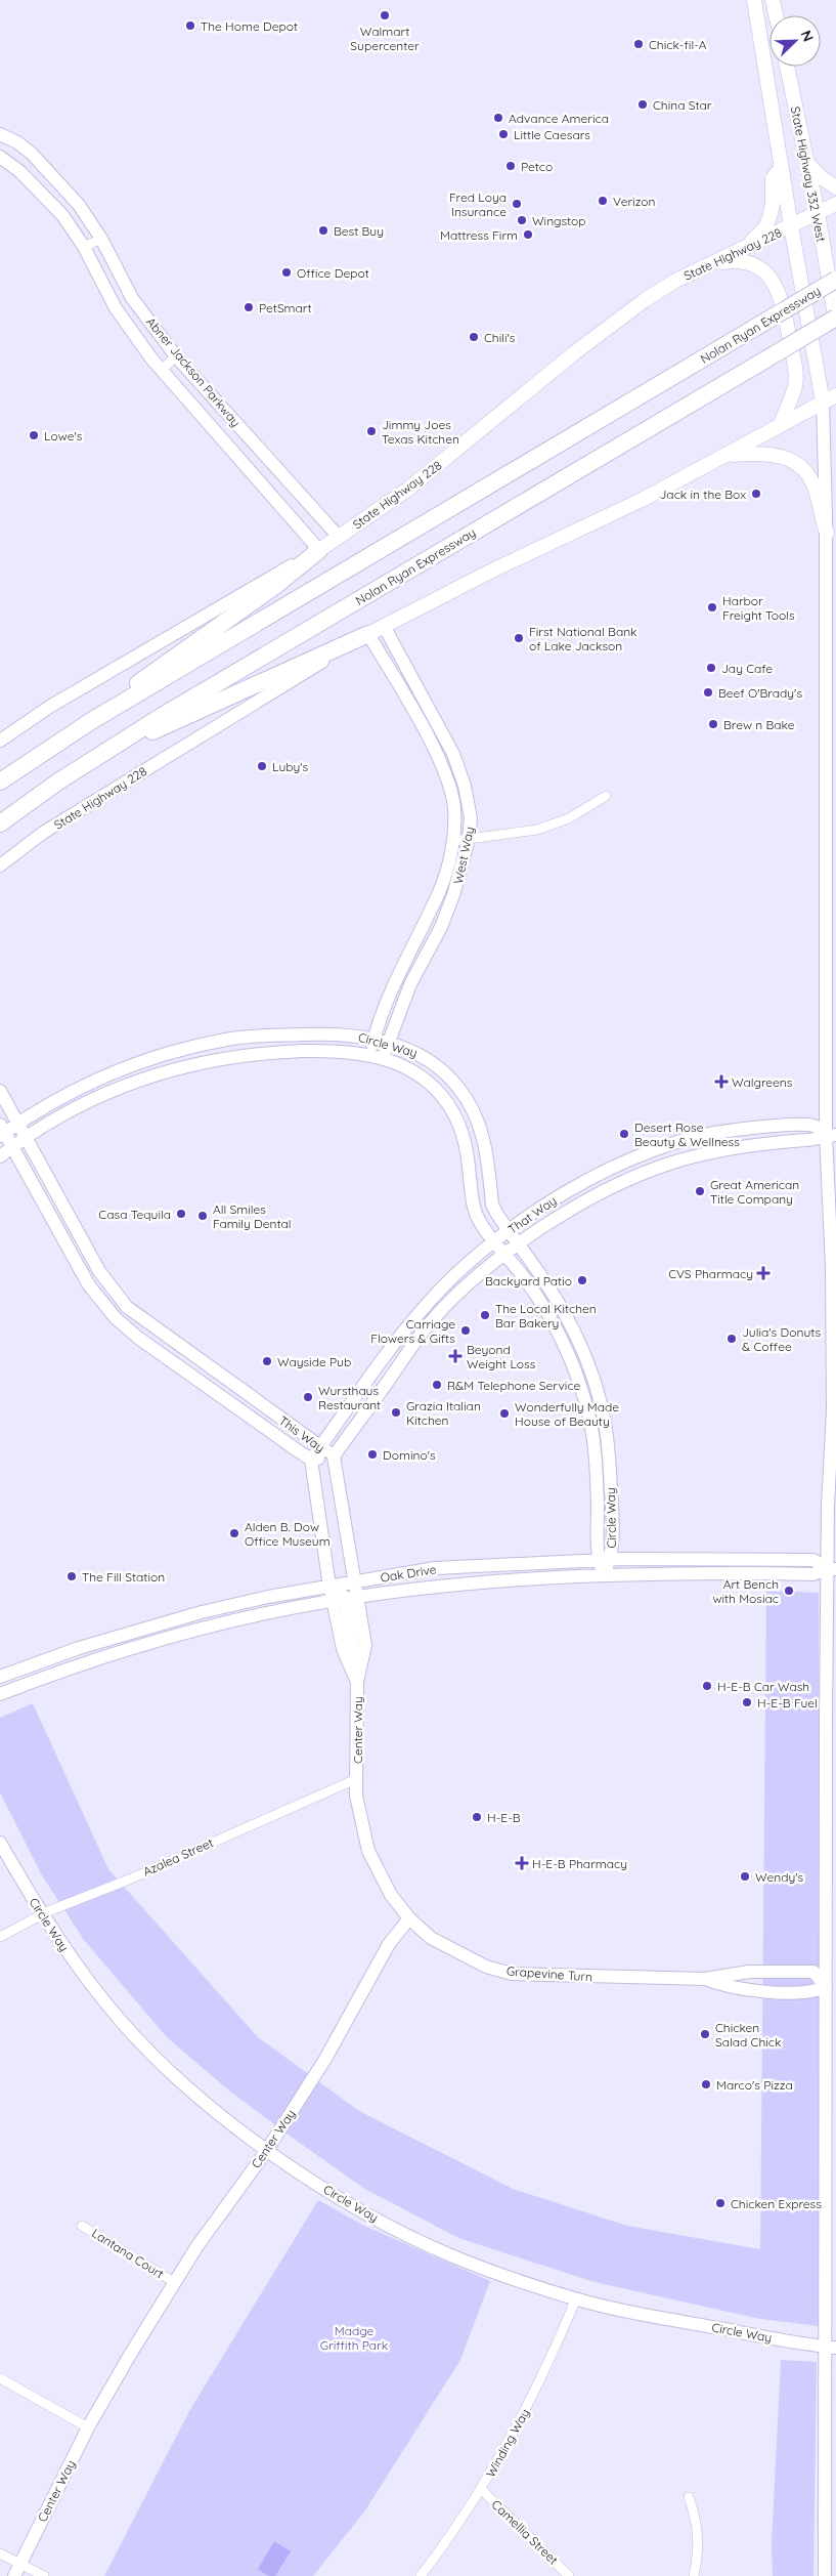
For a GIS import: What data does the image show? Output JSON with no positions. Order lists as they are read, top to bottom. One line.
{"streets":{"highway":["Nolan Ryan Expressway"],"main road":["State Highway 332 West","State Highway 228"],"street":["Abner Jackson Parkway","West Way","Circle Way","That Way","This Way","Oak Drive","Center Way","Azalea Street","Grapevine Turn","Lantana Court","Winding Way","Camellia Street"]},"crossings":[["State Highway 332 West","State Highway 228"],["State Highway 228","Abner Jackson Parkway"],["State Highway 228","West Way"],["West Way","Circle Way"],["Circle Way","That Way"],["Circle Way","This Way"],["Circle Way","Oak Drive"],["Circle Way","Center Way"],["Circle Way","Azalea Street"],["Circle Way","Winding Way"],["That Way","This Way"],["That Way","Center Way"],["This Way","Center Way"],["Oak Drive","Center Way"],["Center Way","Azalea Street"],["Center Way","Grapevine Turn"],["Center Way","Lantana Court"],["Winding Way","Camellia Street"]],"parks":["Madge Griffith Park"],"places":{"other":["Walmart Supercenter","The Home Depot","Chick-fil-A","China Star","Advance America","Little Caesars","Petco","Verizon","Fred Loya Insurance","Wingstop","Best Buy","Mattress Firm","Office Depot","PetSmart","Chili's","Jimmy Joes Texas Kitchen","Lowe's","Jack in the Box","Harbor Freight Tools","First National Bank of Lake Jackson","Jay Cafe","Beef O'Brady's","Brew n Bake","Luby's","Desert Rose Beauty & Wellness","Great American Title Company","Casa Tequila","All Smiles Family Dental","Backyard Patio","The Local Kitchen Bar Bakery","Carriage Flowers & Gifts","Julia's Donuts & Coffee","Wayside Pub","R&M Telephone Service","Wursthaus Restaurant","Grazia Italian Kitchen","Wonderfully Made House of Beauty","Domino's","Alden B. Dow Office Museum","The Fill Station","Art Bench with Mosiac","H-E-B Car Wash","H-E-B Fuel","H-E-B","Wendy's","Chicken Salad Chick","Marco's Pizza","Chicken Express"],"health":["Walgreens","CVS Pharmacy","Beyond Weight Loss","H-E-B Pharmacy"]},"north":"top right"}
